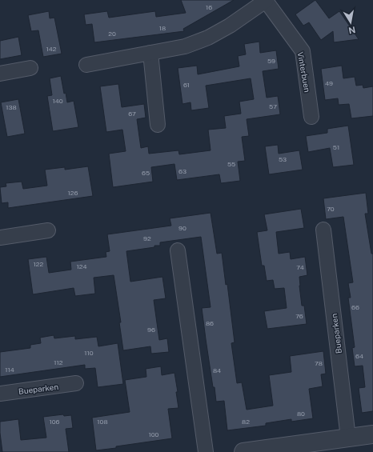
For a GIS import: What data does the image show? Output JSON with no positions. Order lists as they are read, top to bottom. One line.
{"streets":{"street":["Vinterbuen","Bueparken"]},"house_numbers":["16","18","20","142","59","49","61","140","57","138","67","51","53","55","63","65","126","70","90","92","122","124","74","66","76","86","96","110","64","112","78","114","84","80","106","108","82","100"],"north":"bottom"}
